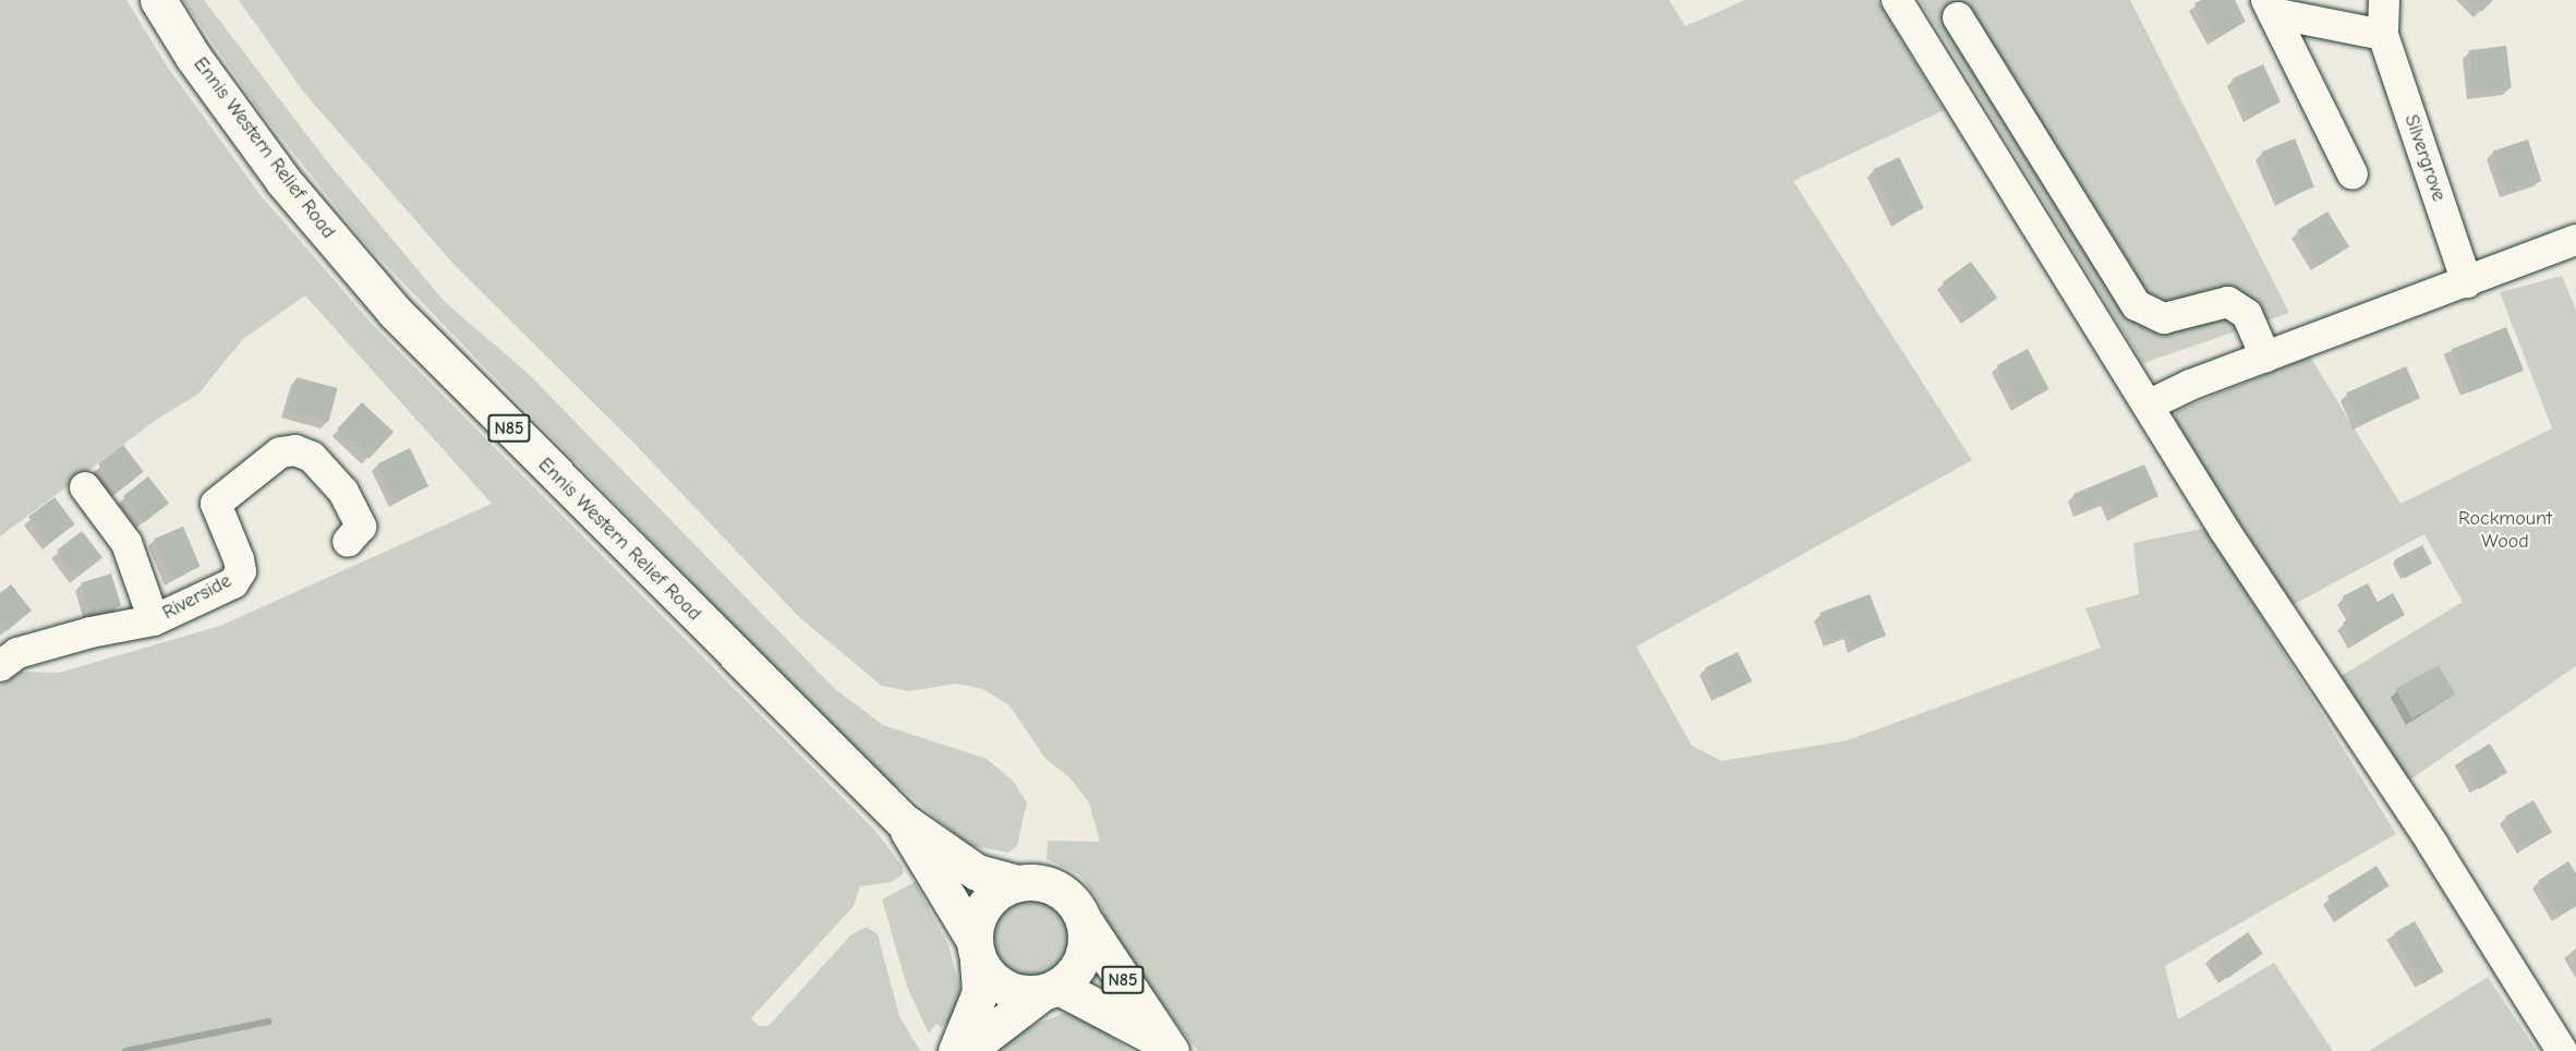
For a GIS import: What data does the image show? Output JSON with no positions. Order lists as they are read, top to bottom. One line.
{"streets":{"main road":["Ennis Western Relief Road","N85"],"street":["Silvergrove","Riverside"]},"crossings":[["Ennis Western Relief Road","N85"]],"parks":["Rockmount Wood"]}
